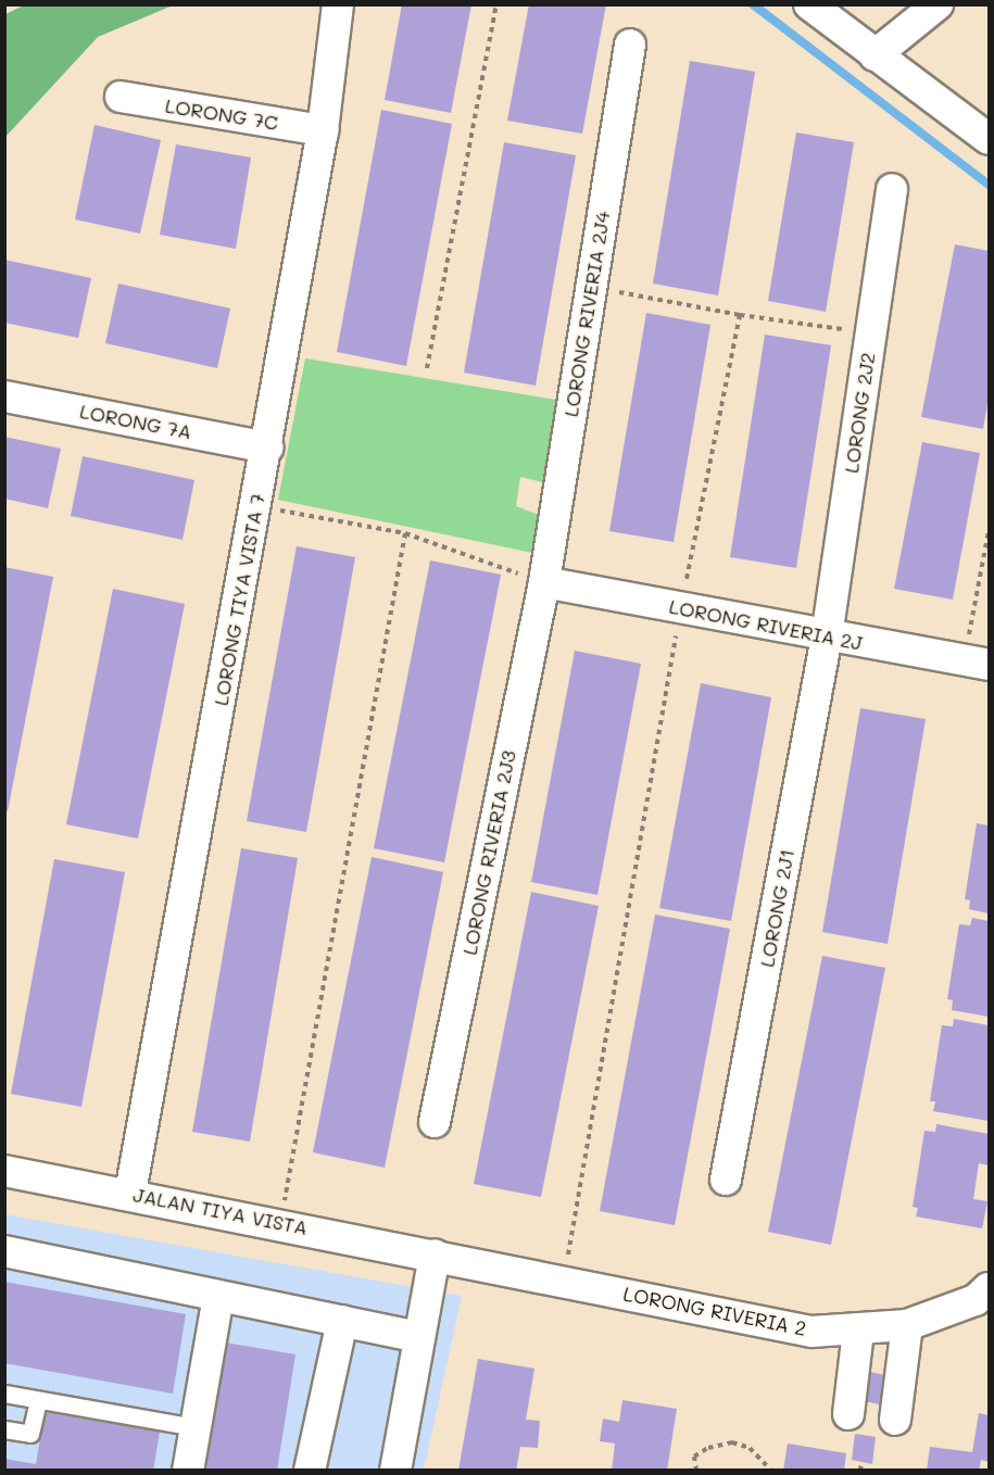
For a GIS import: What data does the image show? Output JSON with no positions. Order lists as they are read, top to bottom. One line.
{"streets":{"street":["LORONG 7C","LORONG RIVERIA 2J4","LORONG 2J2","LORONG 7A","LORONG TIYA VISTA 7","LORONG RIVERIA 2J","LORONG RIVERIA 2J3","LORONG 2J1","JALAN TIYA VISTA","LORONG RIVERIA 2"]},"crossings":[["LORONG 7C","LORONG TIYA VISTA 7"],["LORONG RIVERIA 2J4","LORONG RIVERIA 2J"],["LORONG RIVERIA 2J4","LORONG RIVERIA 2J3"],["LORONG 2J2","LORONG RIVERIA 2J"],["LORONG 2J2","LORONG 2J1"],["LORONG 7A","LORONG TIYA VISTA 7"],["LORONG TIYA VISTA 7","JALAN TIYA VISTA"],["LORONG RIVERIA 2J","LORONG RIVERIA 2J3"],["LORONG RIVERIA 2J","LORONG 2J1"],["JALAN TIYA VISTA","LORONG RIVERIA 2"]]}
